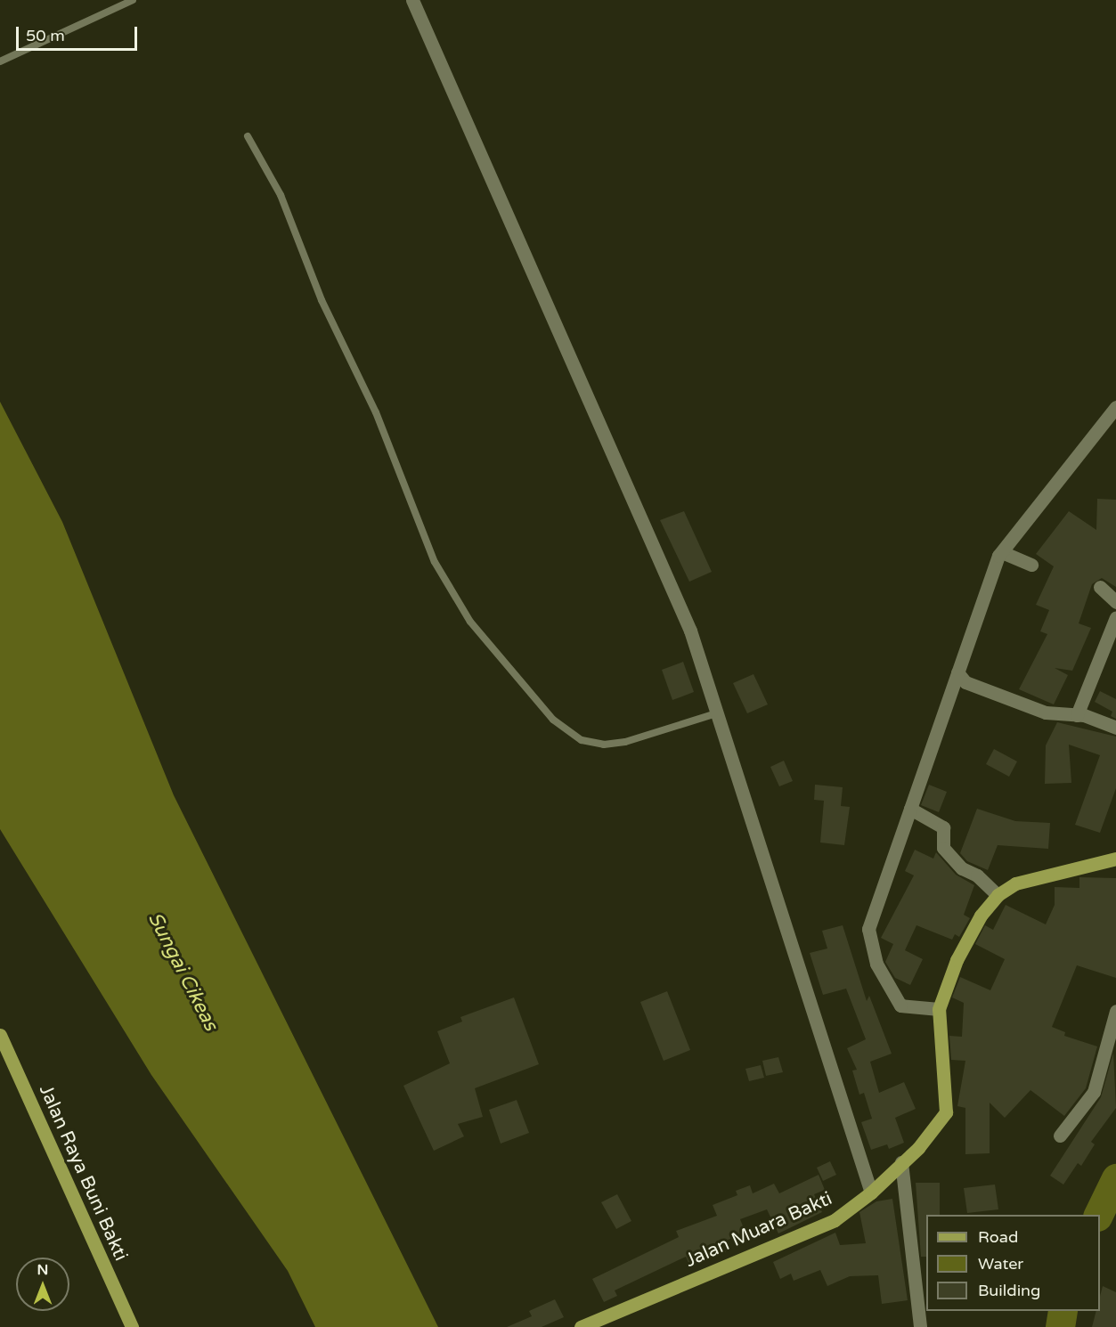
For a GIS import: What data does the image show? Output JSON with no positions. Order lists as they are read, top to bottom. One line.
{"streets":{"main road":["Jalan Raya Buni Bakti","Jalan Muara Bakti"]},"water":["Sungai Cikeas"],"legend":["Road","Water","Building"],"scale_bar":"50 m","north":"top"}
